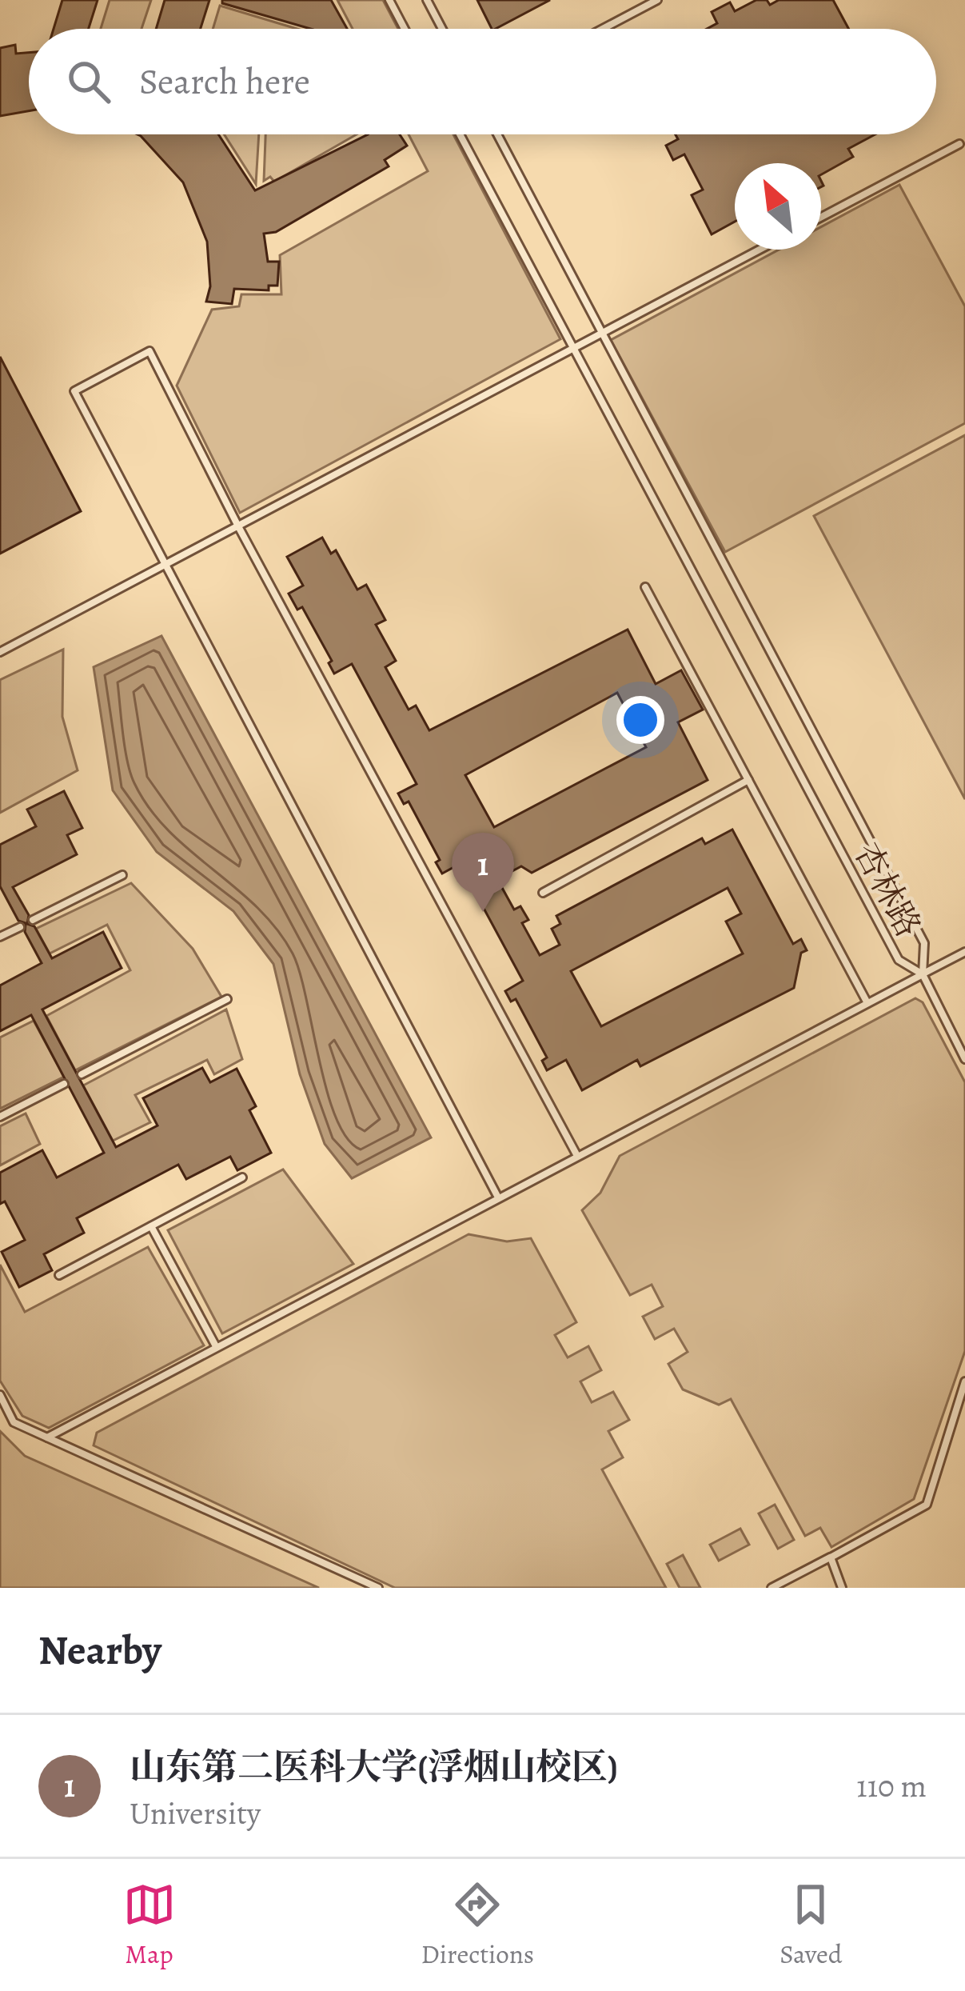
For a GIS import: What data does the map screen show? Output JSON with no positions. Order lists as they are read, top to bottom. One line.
{"streets":{"lane":["杏林路"]},"north":"top left","page":{"search":"Search here","pins":"1","heading":"Nearby","list":[{"mark":"1","name":"山东第二医科大学(浮烟山校区)","note":"University","value":"110 m"}],"nav":["Map","Directions","Saved"]}}
